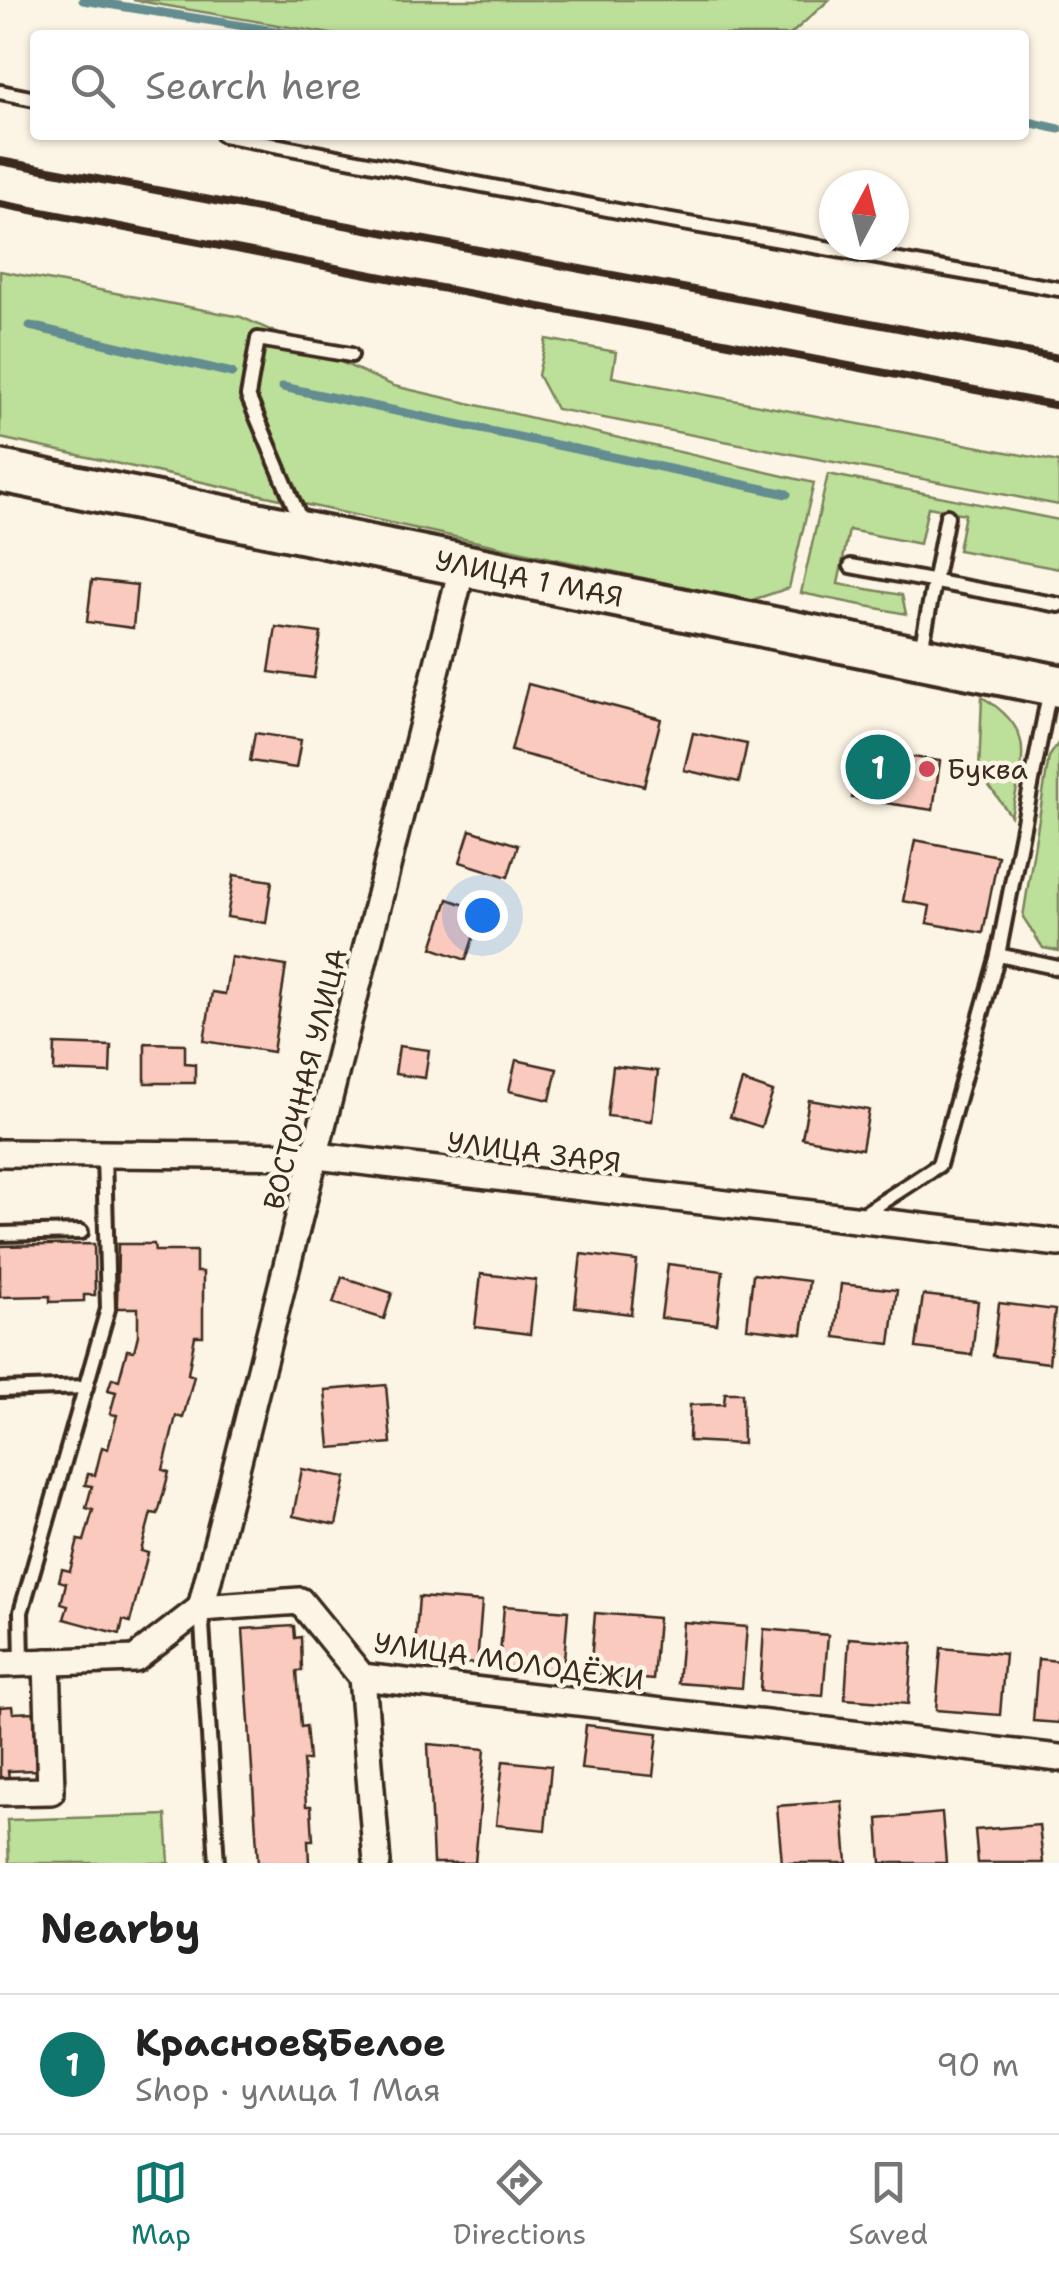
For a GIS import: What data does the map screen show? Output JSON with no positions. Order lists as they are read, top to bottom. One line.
{"streets":{"main road":["УЛИЦА 1 МАЯ"],"street":["ВОСТОЧНАЯ УЛИЦА","УЛИЦА ЗАРЯ","УЛИЦА МОЛОДЁЖИ"]},"crossings":[["УЛИЦА 1 МАЯ","ВОСТОЧНАЯ УЛИЦА"],["ВОСТОЧНАЯ УЛИЦА","УЛИЦА ЗАРЯ"],["ВОСТОЧНАЯ УЛИЦА","УЛИЦА МОЛОДЁЖИ"]],"places":["Буква"],"north":"top","page":{"search":"Search here","pins":"1","heading":"Nearby","list":[{"mark":"1","name":"Красное&Белое","note":"Shop · улица 1 Мая","value":"90 m"}],"nav":["Map","Directions","Saved"]}}
